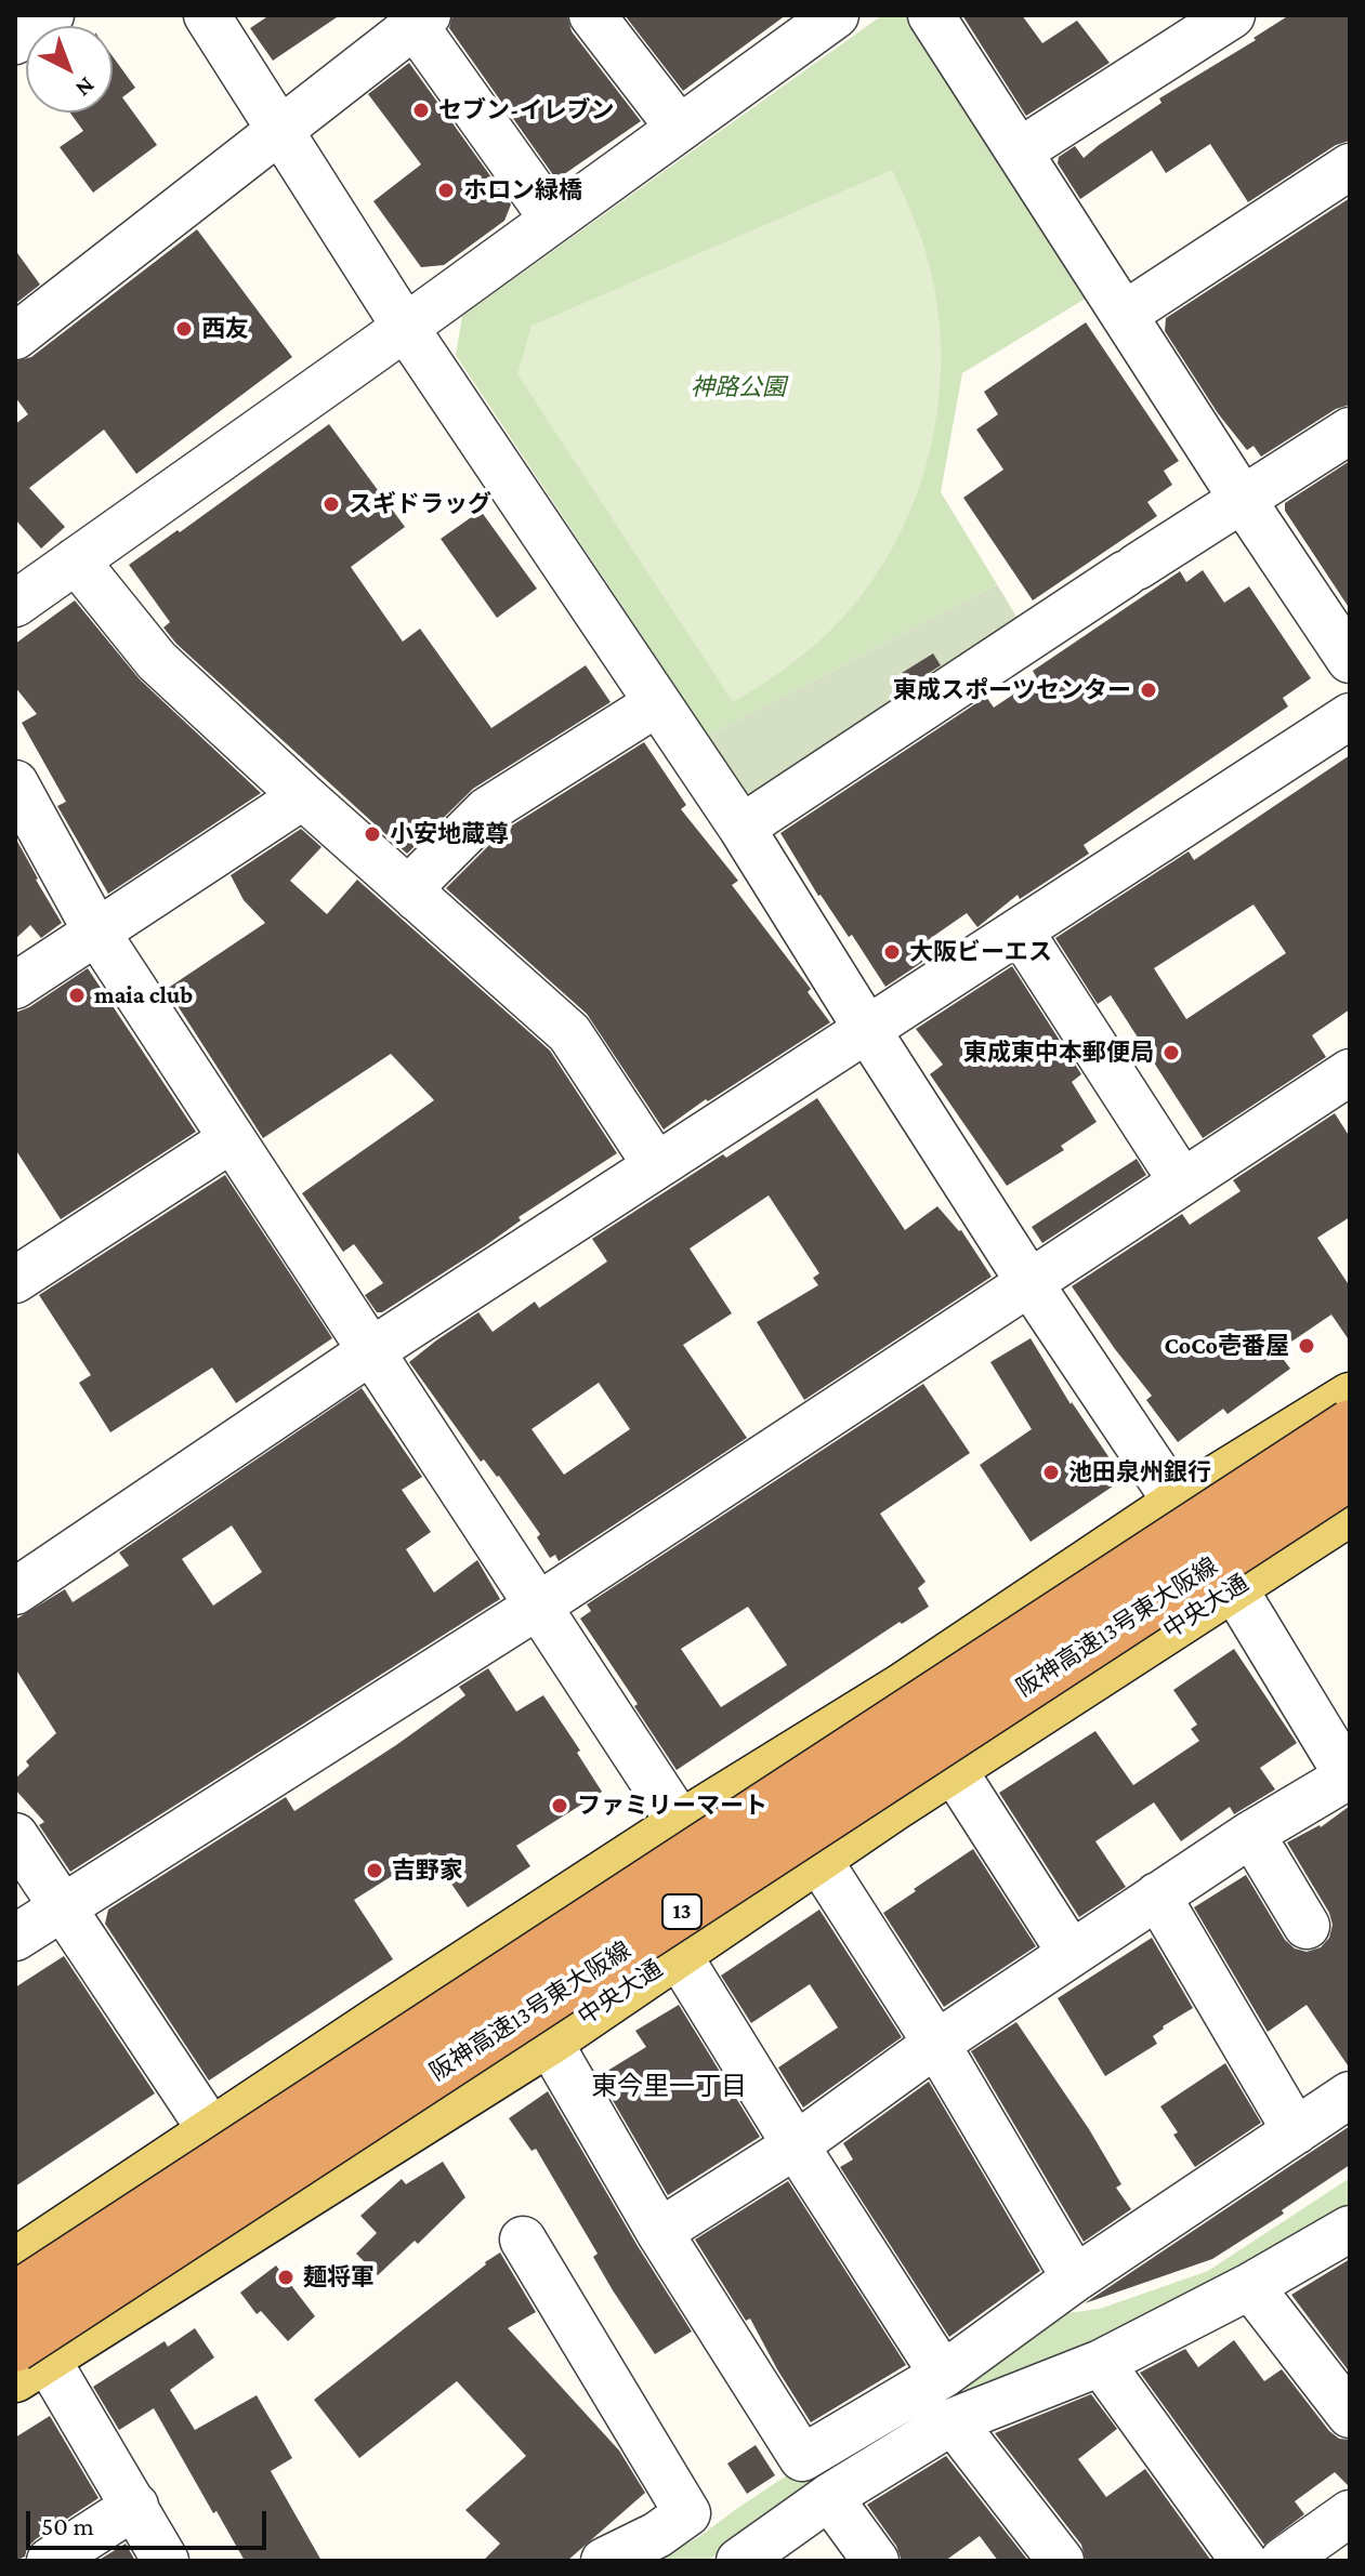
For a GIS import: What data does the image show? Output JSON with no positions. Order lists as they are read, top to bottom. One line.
{"streets":{"highway":["阪神高速13号東大阪線","13"],"main road":["中央大通"]},"crossings":[["中央大通","阪神高速13号東大阪線"]],"districts":["東今里一丁目"],"parks":["神路公園"],"places":["セブン-イレブン","ホロン緑橋","西友","スギドラッグ","東成スポーツセンター","小安地蔵尊","大阪ビーエス","maia club","東成東中本郵便局","CoCo壱番屋","池田泉州銀行","ファミリーマート","吉野家","麺将軍"],"scale_bar":"50 m","north":"bottom right"}
